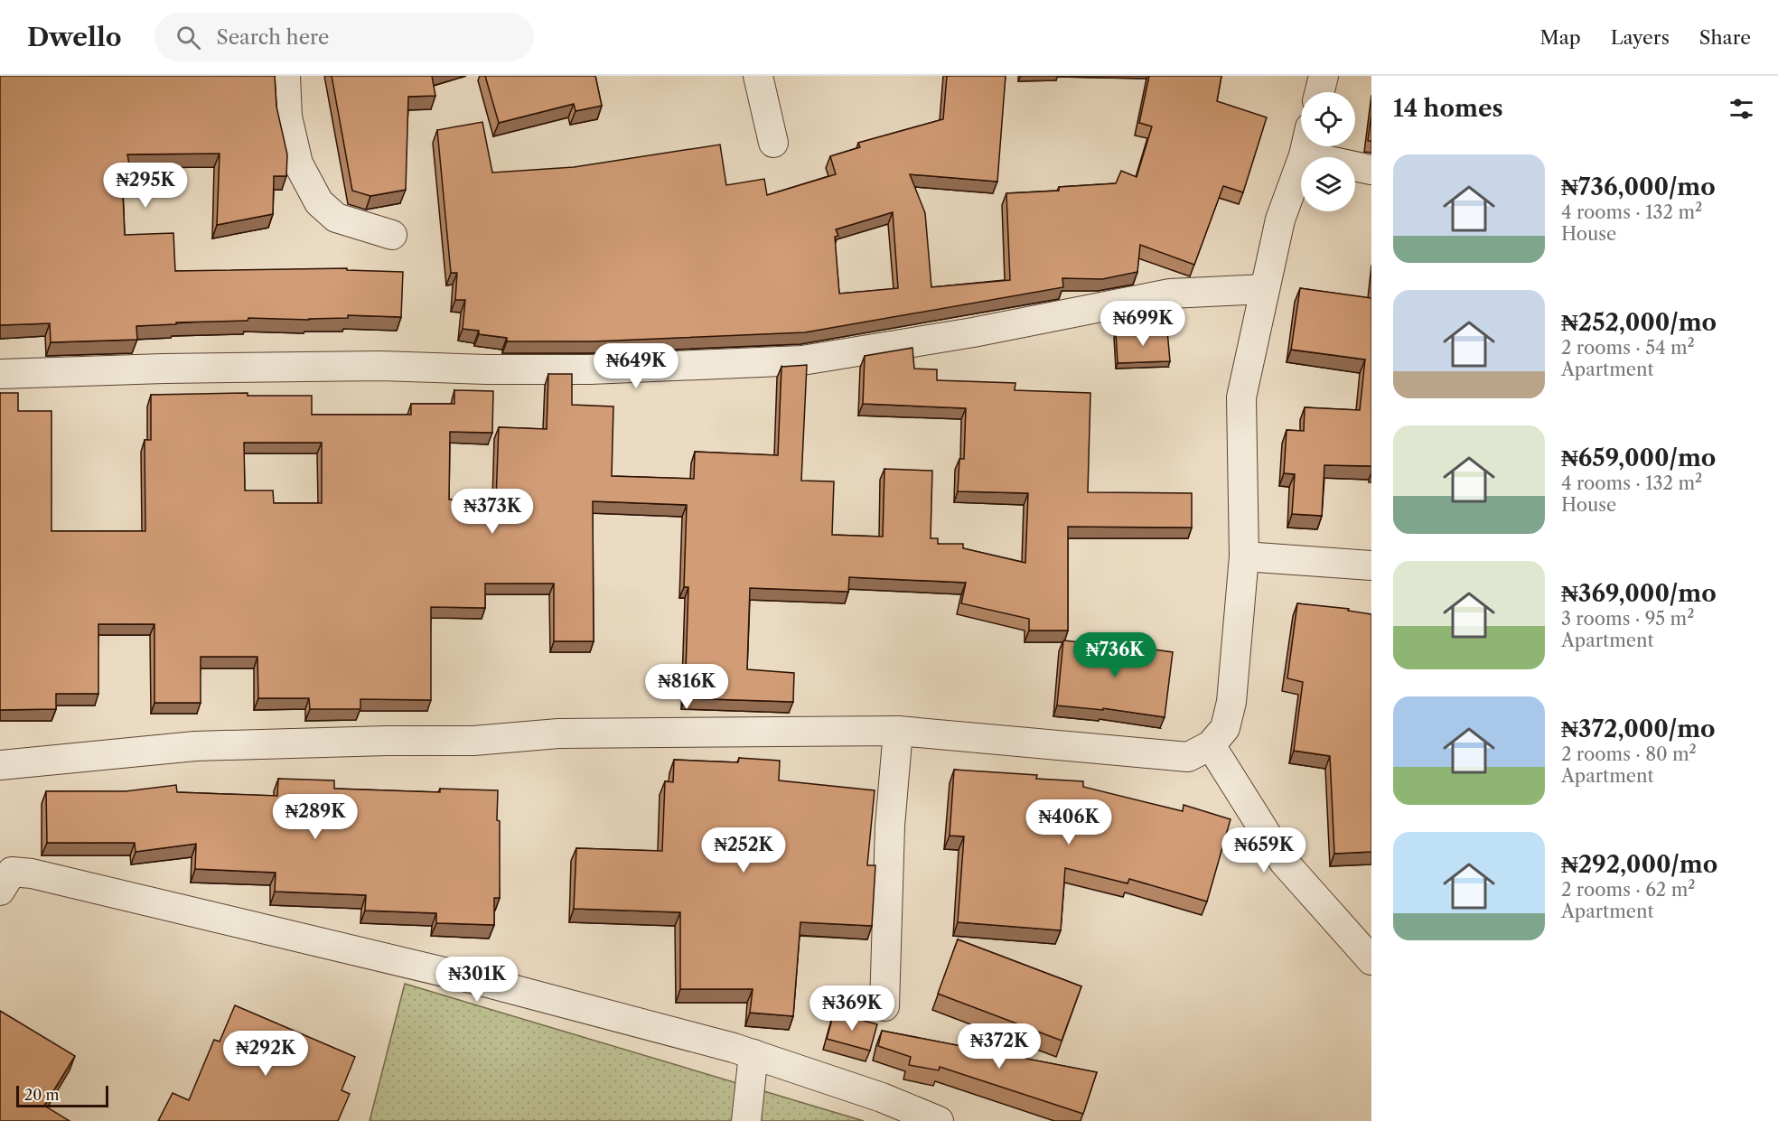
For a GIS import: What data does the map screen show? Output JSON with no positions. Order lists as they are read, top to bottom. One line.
{"scale_bar":"20 m","page":{"header":"Dwello","search":"Search here","nav":["Map","Layers","Share"],"heading":"14 homes","list":[{"name":"₦736,000/mo","note":"4 rooms · 132 m² · House"},{"name":"₦252,000/mo","note":"2 rooms · 54 m² · Apartment"},{"name":"₦659,000/mo","note":"4 rooms · 132 m² · House"},{"name":"₦369,000/mo","note":"3 rooms · 95 m² · Apartment"},{"name":"₦372,000/mo","note":"2 rooms · 80 m² · Apartment"},{"name":"₦292,000/mo","note":"2 rooms · 62 m² · Apartment"}],"price":["₦295K","₦699K","₦649K","₦373K","₦736K","₦816K","₦289K","₦406K","₦252K","₦659K","₦301K","₦369K","₦372K","₦292K"],"scale":"20 m"}}
